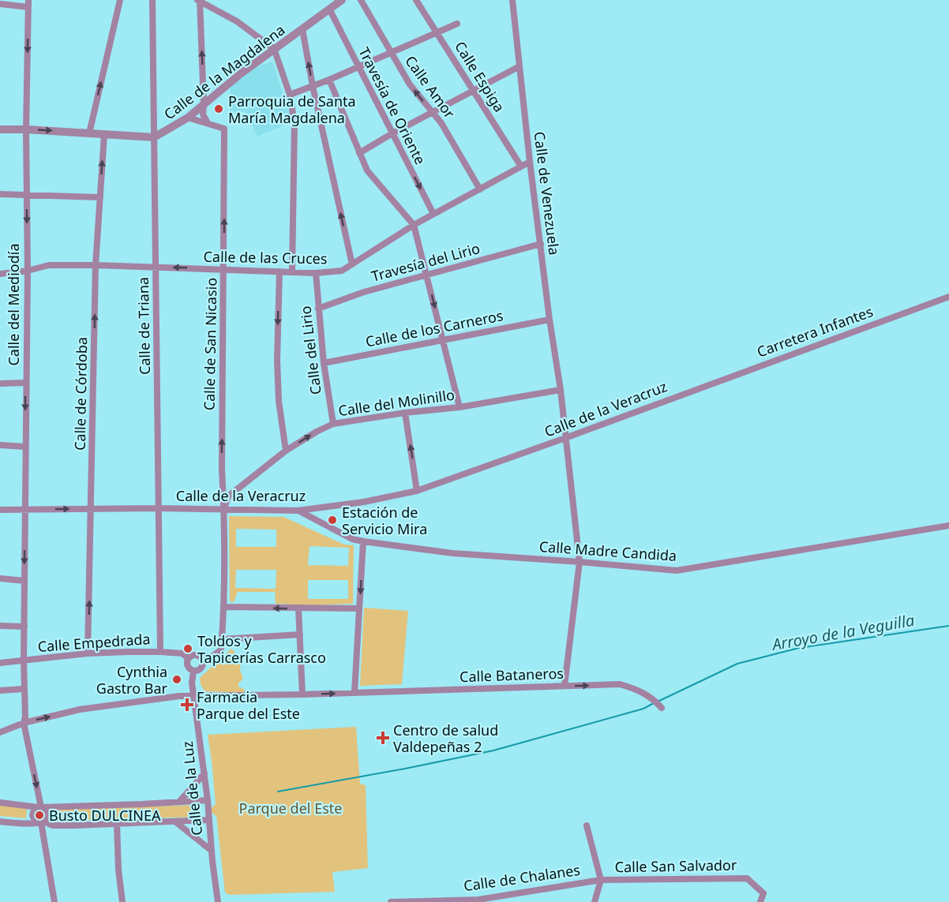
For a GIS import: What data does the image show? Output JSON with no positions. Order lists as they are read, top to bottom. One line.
{"streets":{"street":["Calle de la Magdalena","Calle Espiga","Calle Amor","Travesía de Oriente","Calle de Venezuela","Calle de las Cruces","Travesía del Lirio","Calle del Mediodía","Calle de Triana","Calle de los Carneros","Carretera Infantes","Calle de San Nicasio","Calle del Lirio","Calle de Córdoba","Calle del Molinillo","Calle de la Veracruz","Calle Madre Candida","Calle Empedrada","Calle Bataneros","Calle de la Luz","Calle San Salvador","Calle de Chalanes"]},"crossings":[["Calle de la Magdalena","Travesía de Oriente"],["Calle de la Magdalena","Calle de Triana"],["Calle Espiga","Calle de las Cruces"],["Calle Amor","Calle de las Cruces"],["Travesía de Oriente","Calle de las Cruces"],["Calle de Venezuela","Calle de las Cruces"],["Calle de Venezuela","Travesía del Lirio"],["Calle de Venezuela","Calle de los Carneros"],["Calle de Venezuela","Calle del Molinillo"],["Calle de Venezuela","Calle de la Veracruz"],["Calle de Venezuela","Calle Madre Candida"],["Calle de Venezuela","Calle Bataneros"],["Calle de las Cruces","Calle del Mediodía"],["Calle de las Cruces","Calle de Triana"],["Calle de las Cruces","Calle de San Nicasio"],["Calle de las Cruces","Calle del Lirio"],["Calle de las Cruces","Calle de Córdoba"],["Travesía del Lirio","Calle del Lirio"],["Calle del Mediodía","Calle de la Veracruz"],["Calle del Mediodía","Calle Empedrada"],["Calle del Mediodía","Calle Bataneros"],["Calle de Triana","Calle de la Veracruz"],["Calle de Triana","Calle Empedrada"],["Calle de los Carneros","Calle del Lirio"],["Carretera Infantes","Calle de la Veracruz"],["Calle de San Nicasio","Calle del Molinillo"],["Calle del Lirio","Calle del Molinillo"],["Calle de Córdoba","Calle de la Veracruz"],["Calle de Córdoba","Calle Empedrada"],["Calle de la Veracruz","Calle Madre Candida"],["Calle Empedrada","Calle de la Luz"],["Calle Bataneros","Calle de la Luz"],["Calle San Salvador","Calle de Chalanes"]],"one_way":["Calle del Mediodía","Calle de Córdoba","Calle Bataneros"],"water":["Arroyo de la Veguilla"],"parks":["Parque del Este"],"places":{"other":["Parroquia de Santa María Magdalena","Estación de Servicio Mira","Toldos y Tapicerías Carrasco","Cynthia Gastro Bar","Busto DULCINEA"],"health":["Farmacia Parque del Este","Centro de salud Valdepeñas 2"]}}
